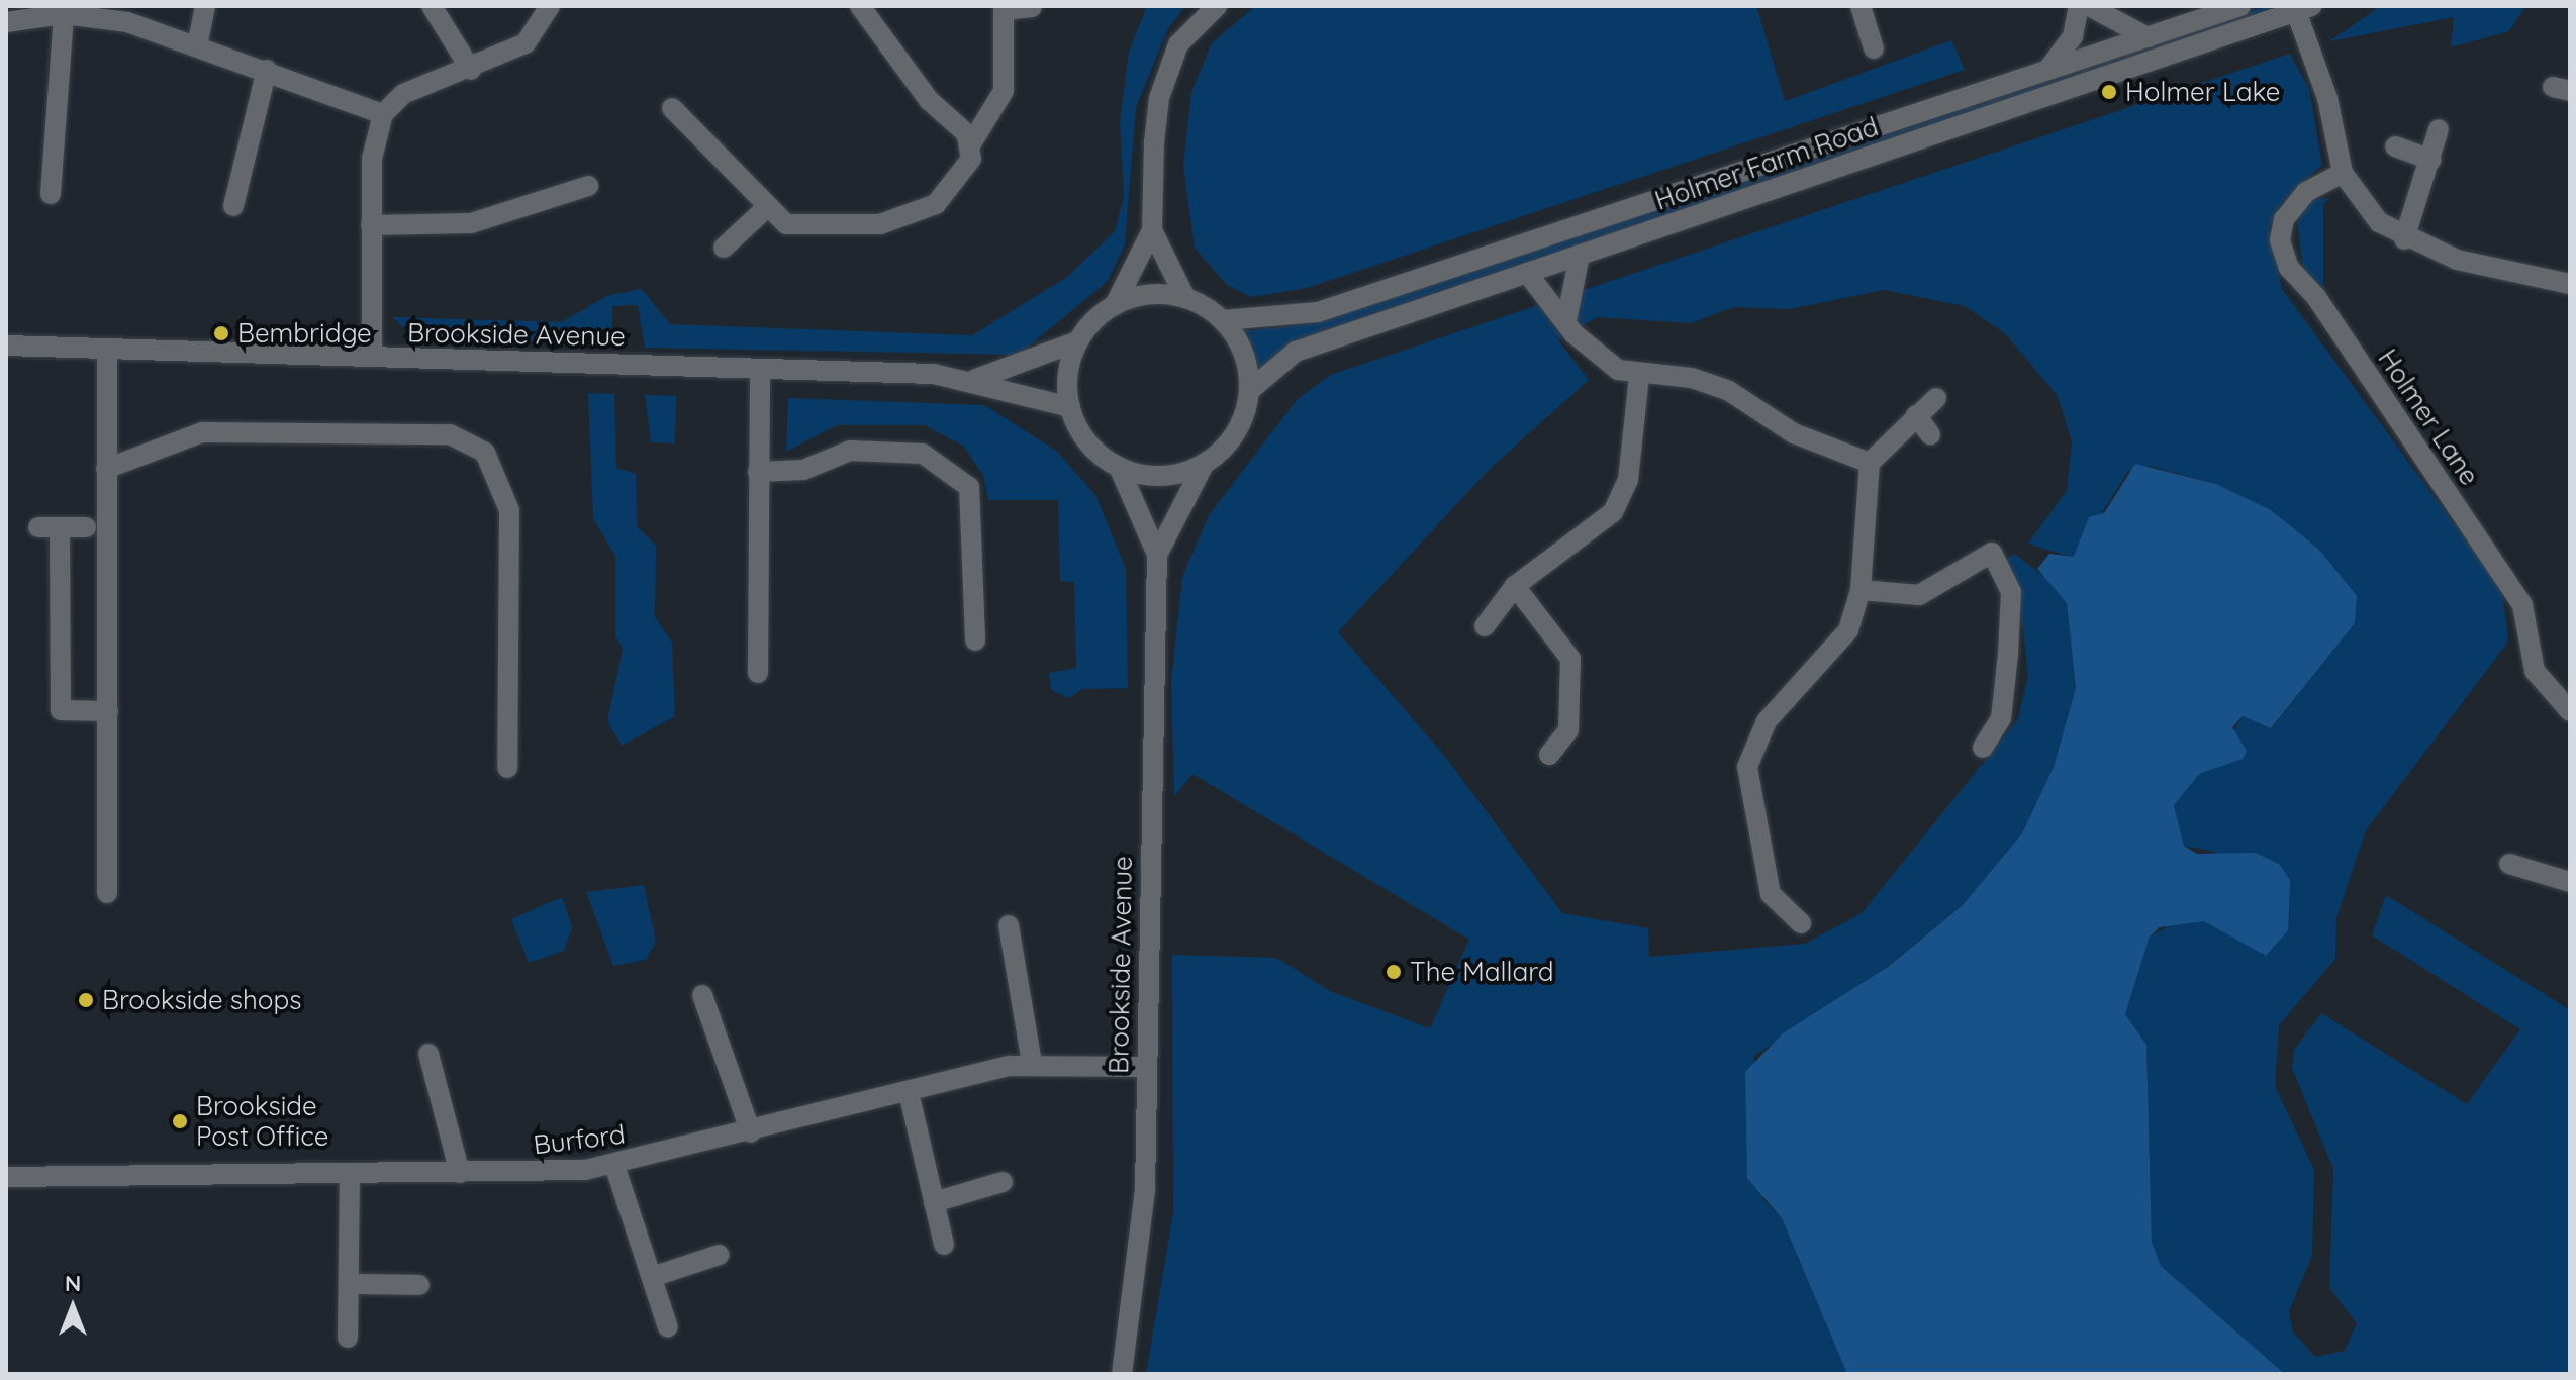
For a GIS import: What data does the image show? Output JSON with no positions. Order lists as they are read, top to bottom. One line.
{"streets":{"street":["Holmer Farm Road","Brookside Avenue","Holmer Lane","Burford"]},"crossings":[["Holmer Farm Road","Brookside Avenue"],["Brookside Avenue","Burford"]],"places":["Holmer Lake","Bembridge","The Mallard","Brookside shops","Brookside Post Office"],"north":"top"}
